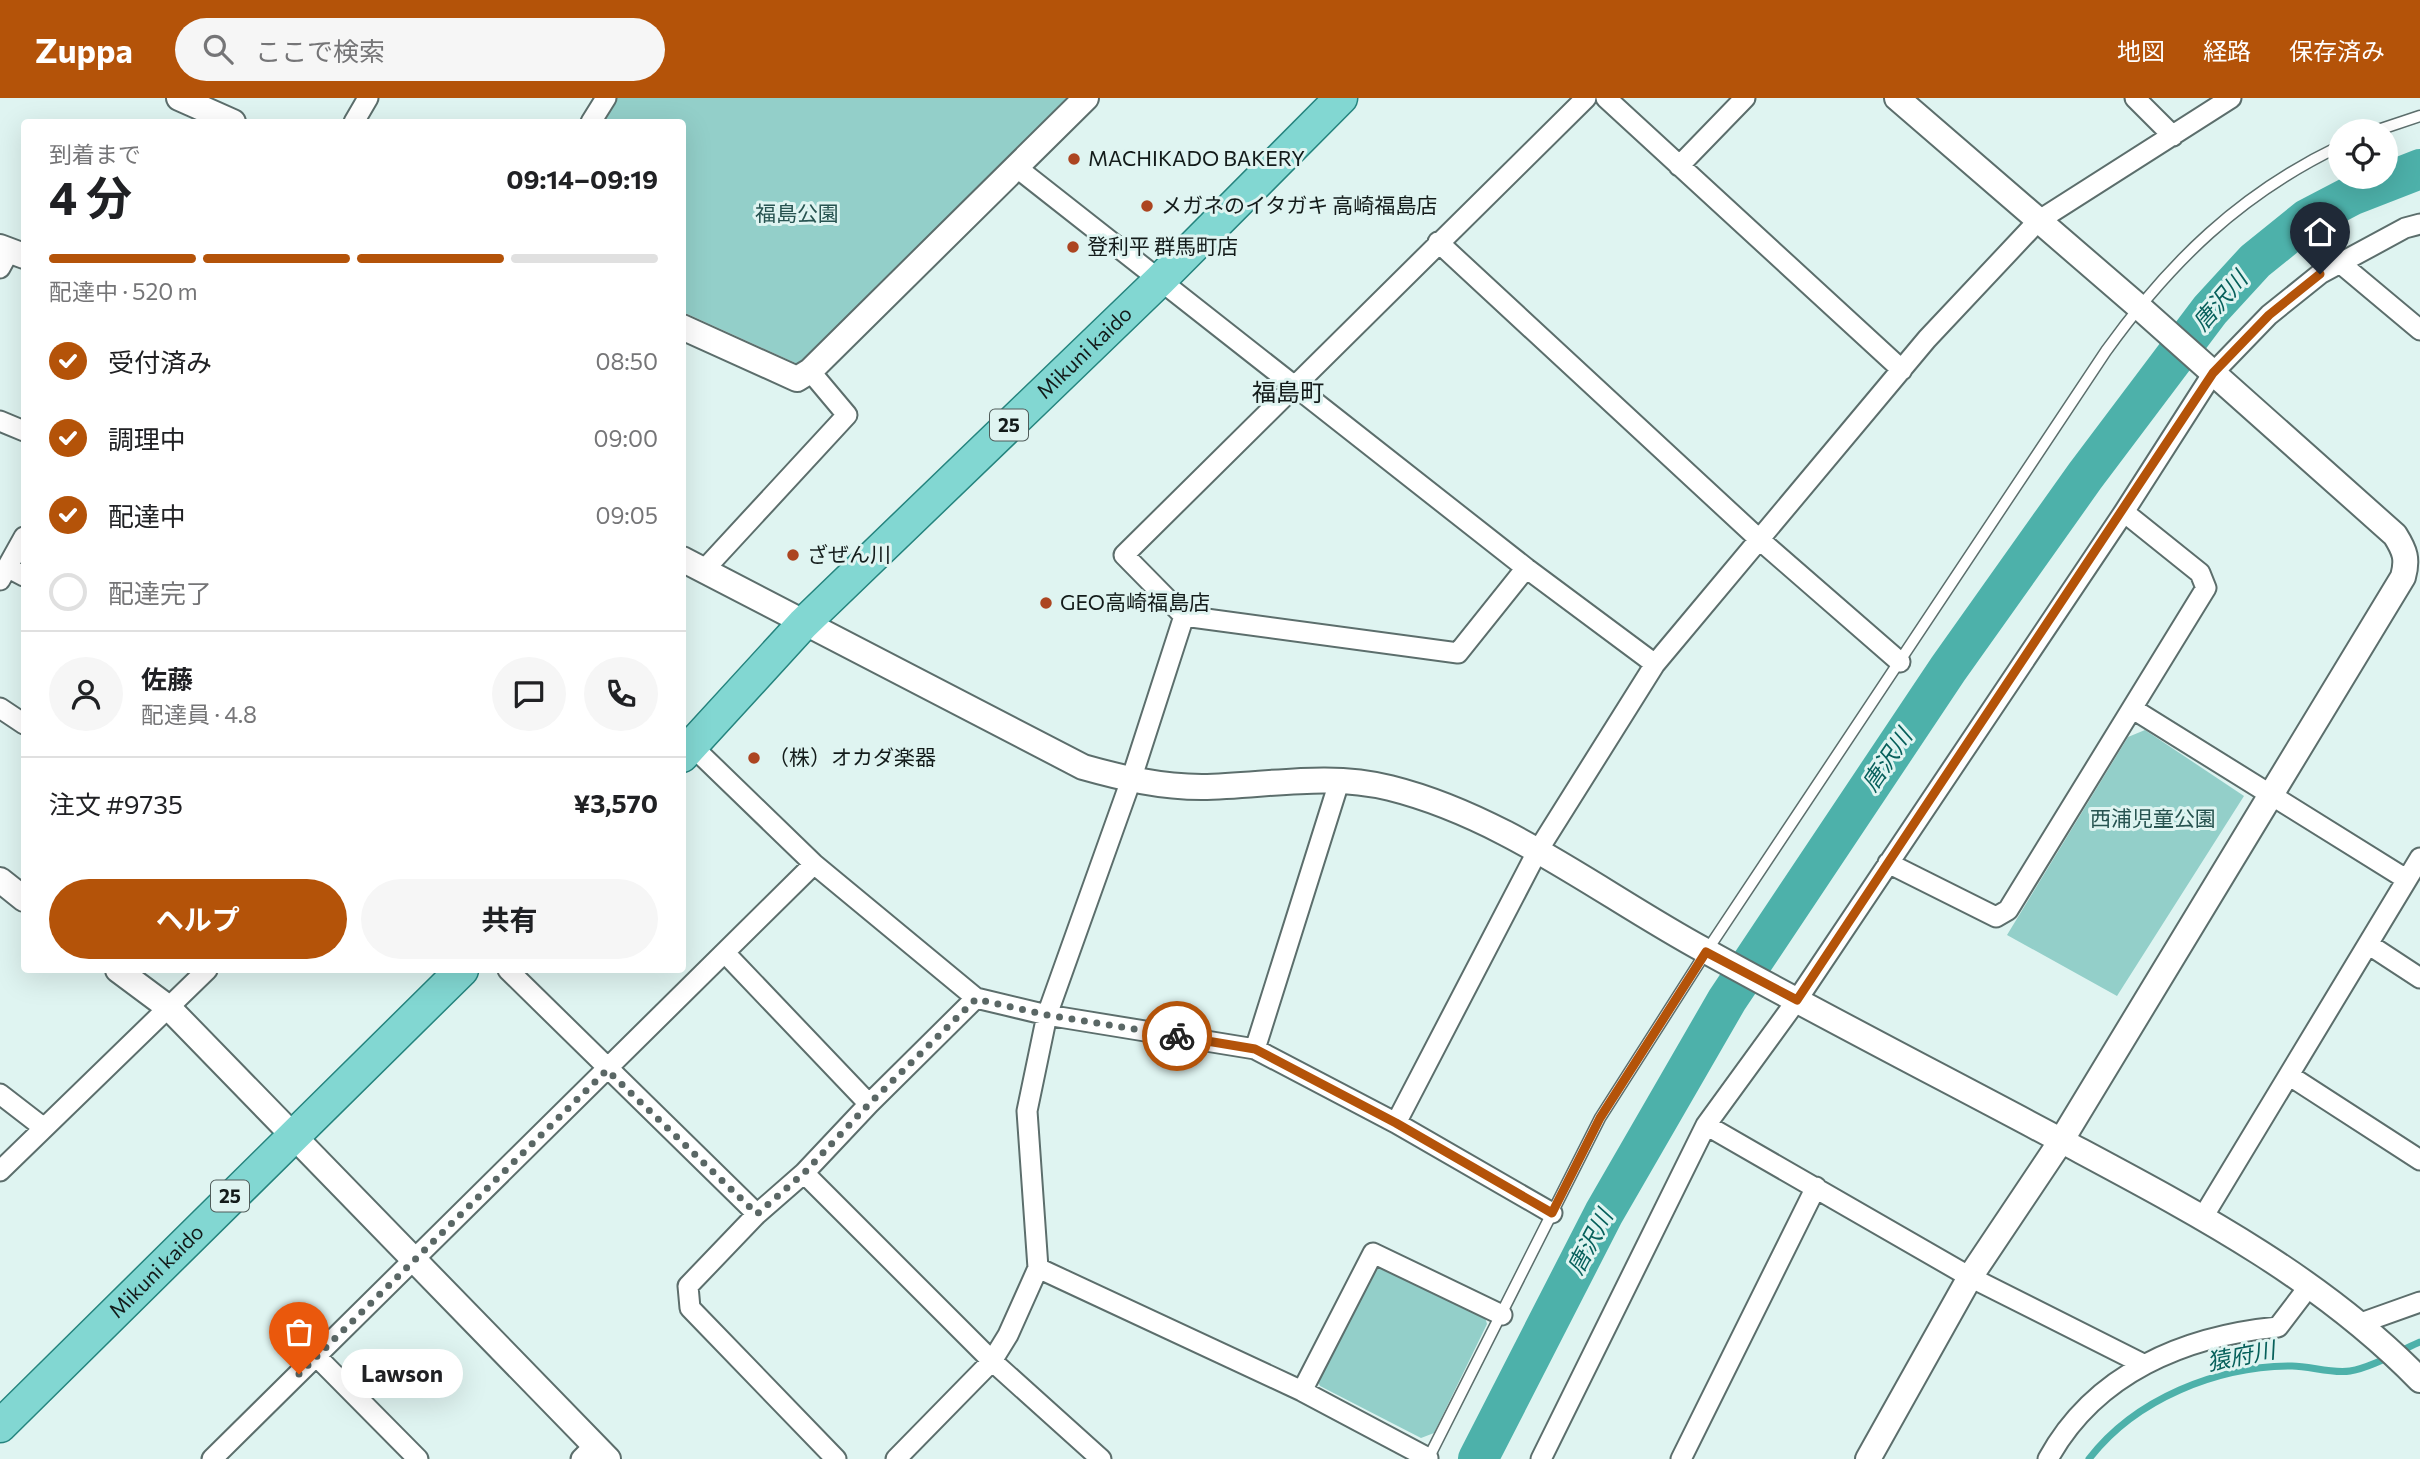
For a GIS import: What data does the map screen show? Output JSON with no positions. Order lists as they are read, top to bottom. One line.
{"streets":{"main road":["Mikuni kaido","25"]},"districts":["福島町"],"water":["唐沢川","猿府川"],"parks":["福島公園","西浦児童公園"],"places":["MACHIKADO BAKERY","メガネのイタガキ 高崎福島店","登利平 群馬町店","ざぜん川","GEO高崎福島店","（株）オカダ楽器","Lawson"],"page":{"header":"Zuppa","search":"ここで検索","nav":["地図","経路","保存済み"],"heading":["4 分","到着まで","09:14–09:19"],"panel":["佐藤","配達員 · 4.8","注文 #9735","¥3,570"],"bar":"配達中 · 520 m","list":[["受付済み","08:50"],["調理中","09:00"],["配達中","09:05"],"配達完了"],"buttons":["ヘルプ","共有"],"bubble":"Lawson"}}
